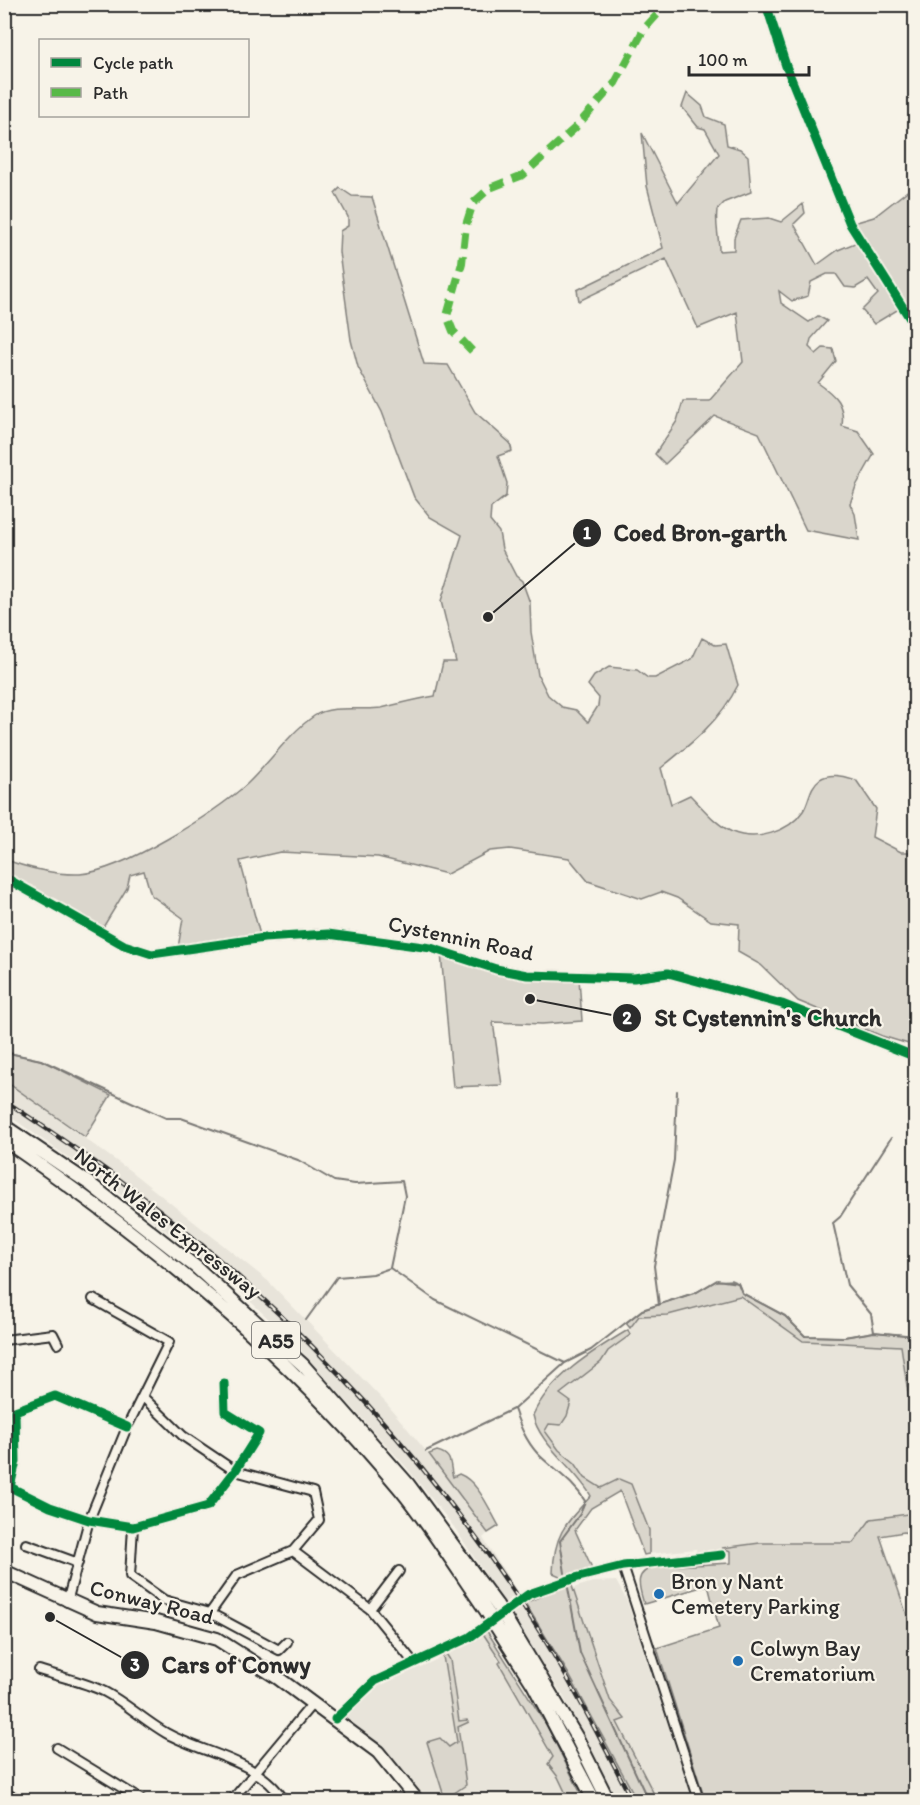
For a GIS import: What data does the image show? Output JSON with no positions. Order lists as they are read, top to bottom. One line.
{"streets":{"main road":["North Wales Expressway","A55","Conway Road"],"street":["Cystennin Road"]},"places":["Coed Bron-garth","St Cystennin's Church","Bron y Nant Cemetery Parking","Cars of Conwy","Colwyn Bay Crematorium"],"legend":["Cycle path","Path"],"scale_bar":"100 m"}
